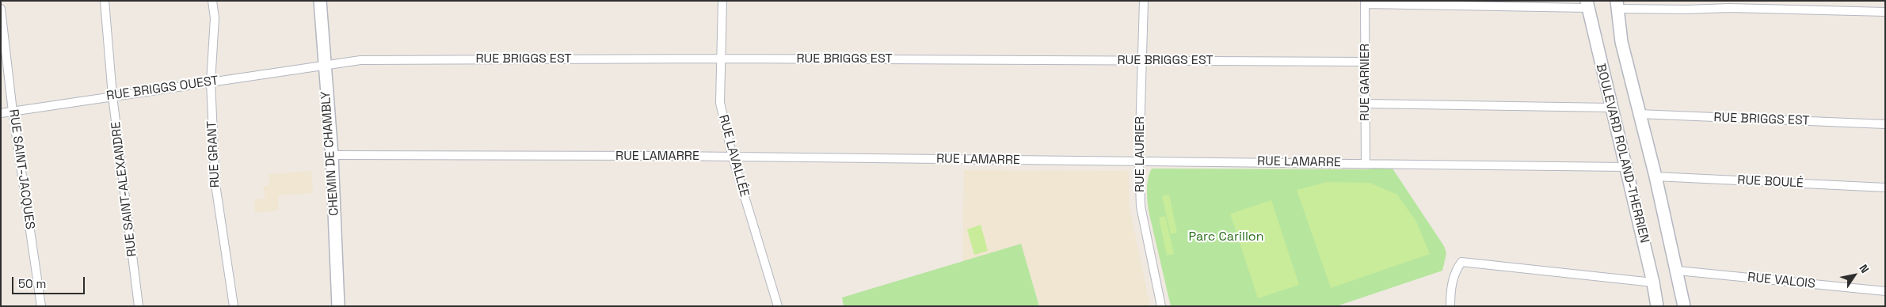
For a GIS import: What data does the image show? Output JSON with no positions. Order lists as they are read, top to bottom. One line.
{"streets":{"main road":["CHEMIN DE CHAMBLY","BOULEVARD ROLAND-THERRIEN"],"street":["RUE BRIGGS EST","RUE GARNIER","RUE BRIGGS OUEST","RUE GRANT","RUE LAURIER","RUE LAVALLÉE","RUE LAMARRE","RUE SAINT-JACQUES","RUE BOULÉ","RUE SAINT-ALEXANDRE","RUE VALOIS"]},"crossings":[["RUE BRIGGS EST","RUE GARNIER"],["RUE BRIGGS EST","RUE BRIGGS OUEST"],["RUE BRIGGS EST","CHEMIN DE CHAMBLY"],["RUE BRIGGS EST","BOULEVARD ROLAND-THERRIEN"],["RUE BRIGGS EST","RUE LAURIER"],["RUE BRIGGS EST","RUE LAVALLÉE"],["RUE GARNIER","RUE LAMARRE"],["RUE BRIGGS OUEST","CHEMIN DE CHAMBLY"],["RUE BRIGGS OUEST","RUE GRANT"],["RUE BRIGGS OUEST","RUE SAINT-JACQUES"],["RUE BRIGGS OUEST","RUE SAINT-ALEXANDRE"],["CHEMIN DE CHAMBLY","RUE LAMARRE"],["BOULEVARD ROLAND-THERRIEN","RUE LAMARRE"],["BOULEVARD ROLAND-THERRIEN","RUE BOULÉ"],["BOULEVARD ROLAND-THERRIEN","RUE VALOIS"],["RUE LAURIER","RUE LAMARRE"],["RUE LAVALLÉE","RUE LAMARRE"]],"parks":["Parc Carillon"],"scale_bar":"50 m","north":"top right"}
